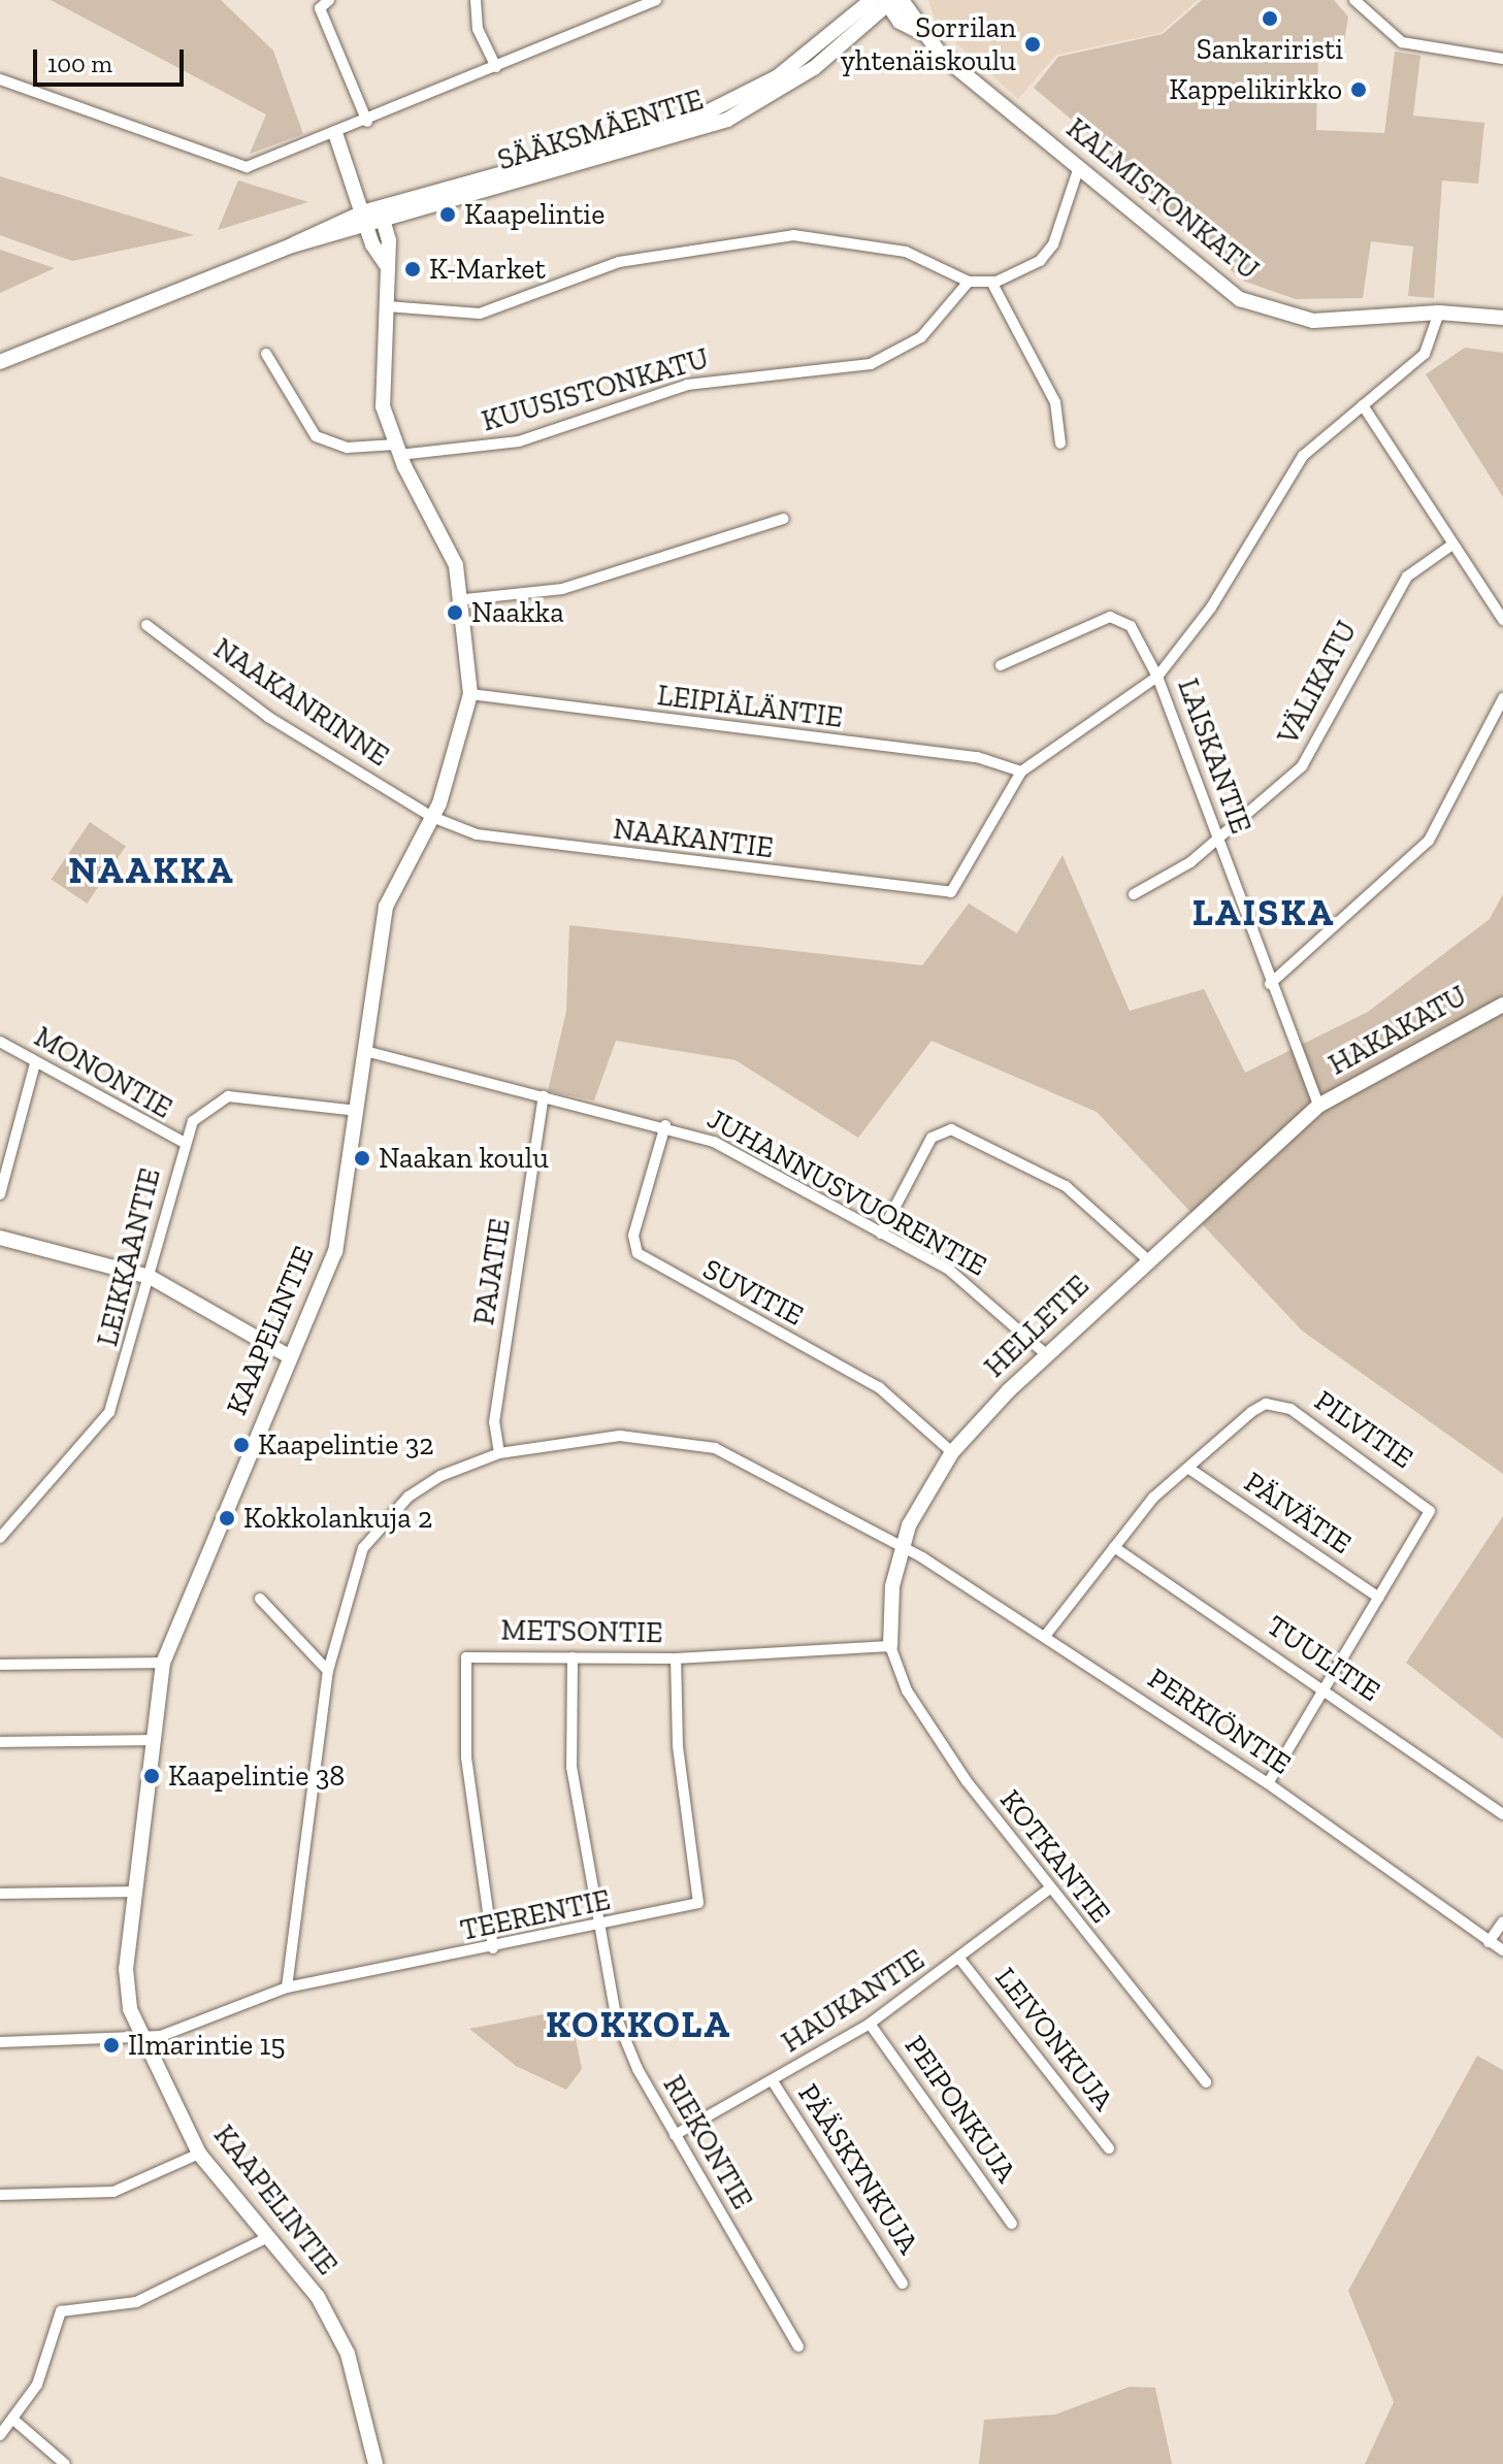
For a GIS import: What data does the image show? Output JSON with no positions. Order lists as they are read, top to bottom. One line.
{"streets":{"street":["SÄÄKSMÄENTIE","KALMISTONKATU","KUUSISTONKATU","VÄLIKATU","NAAKANRINNE","LEIPIÄLÄNTIE","LAISKANTIE","NAAKANTIE","HAKAKATU","MONONTIE","JUHANNUSVUORENTIE","LEIKKAANTIE","PAJATIE","SUVITIE","HELLETIE","KAAPELINTIE","PILVITIE","PÄIVÄTIE","METSONTIE","TUULITIE","PERKIÖNTIE","KOTKANTIE","TEERENTIE","HAUKANTIE","LEIVONKUJA","PEIPONKUJA","RIEKONTIE","PÄÄSKYNKUJA"]},"crossings":[["SÄÄKSMÄENTIE","KALMISTONKATU"],["SÄÄKSMÄENTIE","KAAPELINTIE"],["KALMISTONKATU","LAISKANTIE"],["KUUSISTONKATU","KAAPELINTIE"],["VÄLIKATU","LAISKANTIE"],["NAAKANRINNE","NAAKANTIE"],["NAAKANRINNE","KAAPELINTIE"],["LEIPIÄLÄNTIE","NAAKANTIE"],["LEIPIÄLÄNTIE","KAAPELINTIE"],["LAISKANTIE","HAKAKATU"],["LAISKANTIE","HELLETIE"],["NAAKANTIE","KAAPELINTIE"],["HAKAKATU","HELLETIE"],["MONONTIE","LEIKKAANTIE"],["JUHANNUSVUORENTIE","PAJATIE"],["JUHANNUSVUORENTIE","SUVITIE"],["JUHANNUSVUORENTIE","HELLETIE"],["JUHANNUSVUORENTIE","KAAPELINTIE"],["LEIKKAANTIE","KAAPELINTIE"],["PAJATIE","PERKIÖNTIE"],["SUVITIE","HELLETIE"],["HELLETIE","METSONTIE"],["HELLETIE","PERKIÖNTIE"],["HELLETIE","KOTKANTIE"],["KAAPELINTIE","TEERENTIE"],["PILVITIE","PÄIVÄTIE"],["PILVITIE","TUULITIE"],["PILVITIE","PERKIÖNTIE"],["METSONTIE","KOTKANTIE"],["METSONTIE","TEERENTIE"],["METSONTIE","RIEKONTIE"],["PERKIÖNTIE","TEERENTIE"],["KOTKANTIE","HAUKANTIE"],["TEERENTIE","RIEKONTIE"],["HAUKANTIE","LEIVONKUJA"],["HAUKANTIE","PEIPONKUJA"],["HAUKANTIE","RIEKONTIE"],["HAUKANTIE","PÄÄSKYNKUJA"]],"districts":["NAAKKA","LAISKA","KOKKOLA"],"places":["Sankariristi","Sorrilan yhtenäiskoulu","Kappelikirkko","Kaapelintie","K-Market","Naakka","Naakan koulu","Kaapelintie 32","Kokkolankuja 2","Kaapelintie 38","Ilmarintie 15"],"scale_bar":"100 m"}
